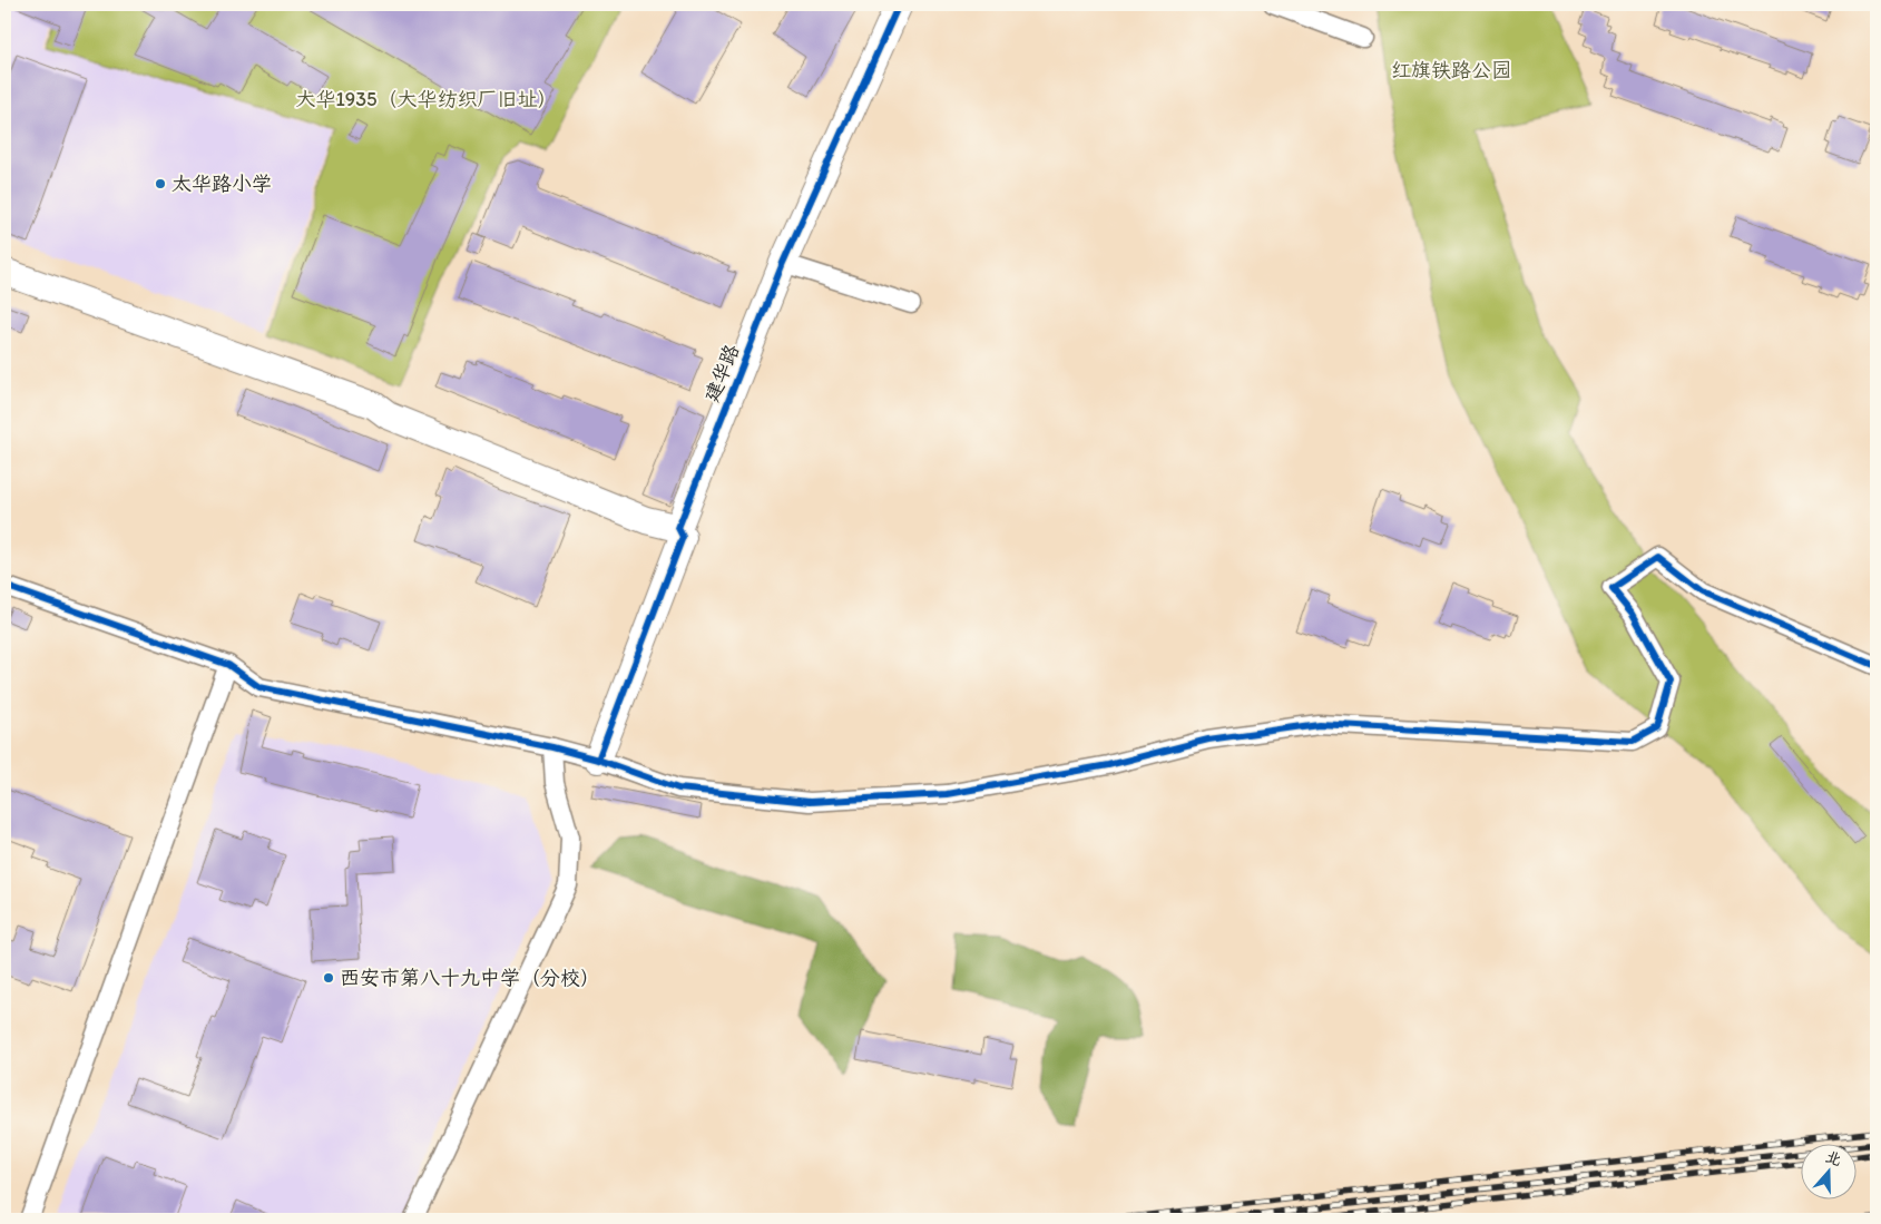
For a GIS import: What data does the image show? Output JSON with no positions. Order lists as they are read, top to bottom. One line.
{"streets":{"street":["建华路"]},"parks":["红旗铁路公园","大华1935（大华纺织厂旧址）"],"places":["太华路小学","西安市第八十九中学（分校）"],"north":"top"}
